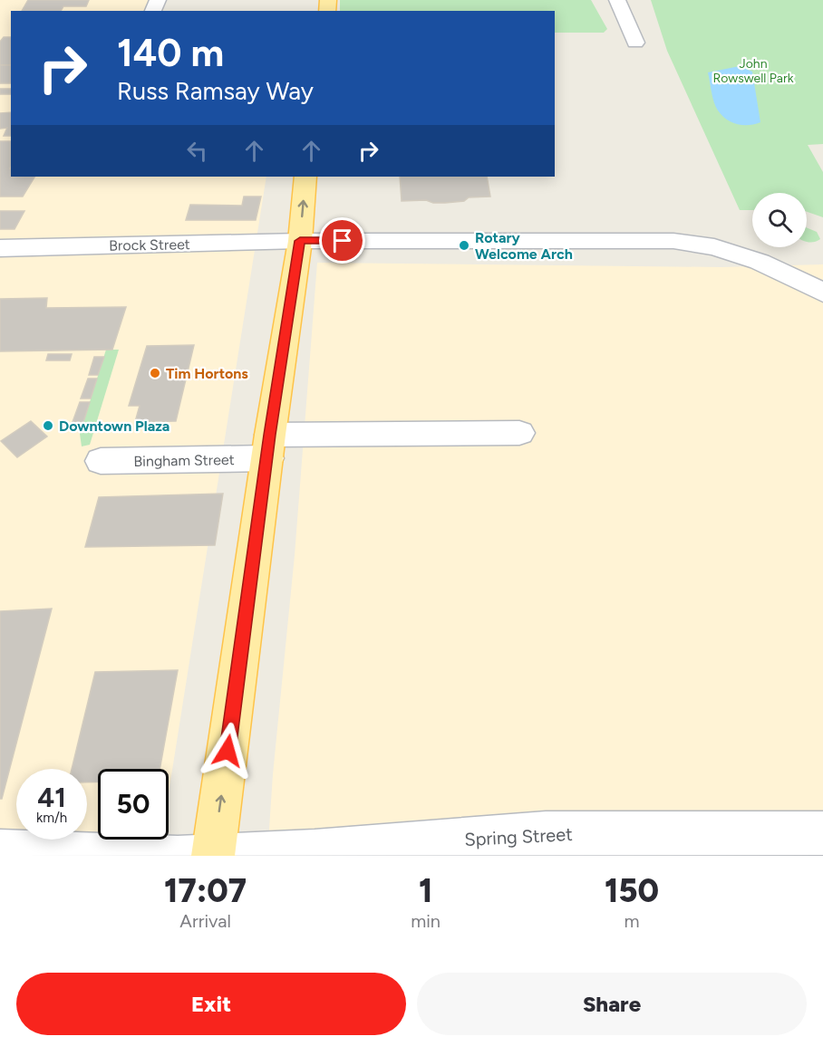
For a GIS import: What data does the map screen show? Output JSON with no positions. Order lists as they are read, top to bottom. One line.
{"streets":{"street":["Brock Street","Bingham Street","Spring Street"]},"parks":["John Rowswell Park"],"places":["Rotary Welcome Arch","Tim Hortons","Downtown Plaza"],"page":{"turn":["140 m","Russ Ramsay Way"],"speed":"41 km/h","limit":"50","eta":["17:07","Arrival","1","min","150","m"],"buttons":["Exit","Share"]}}
